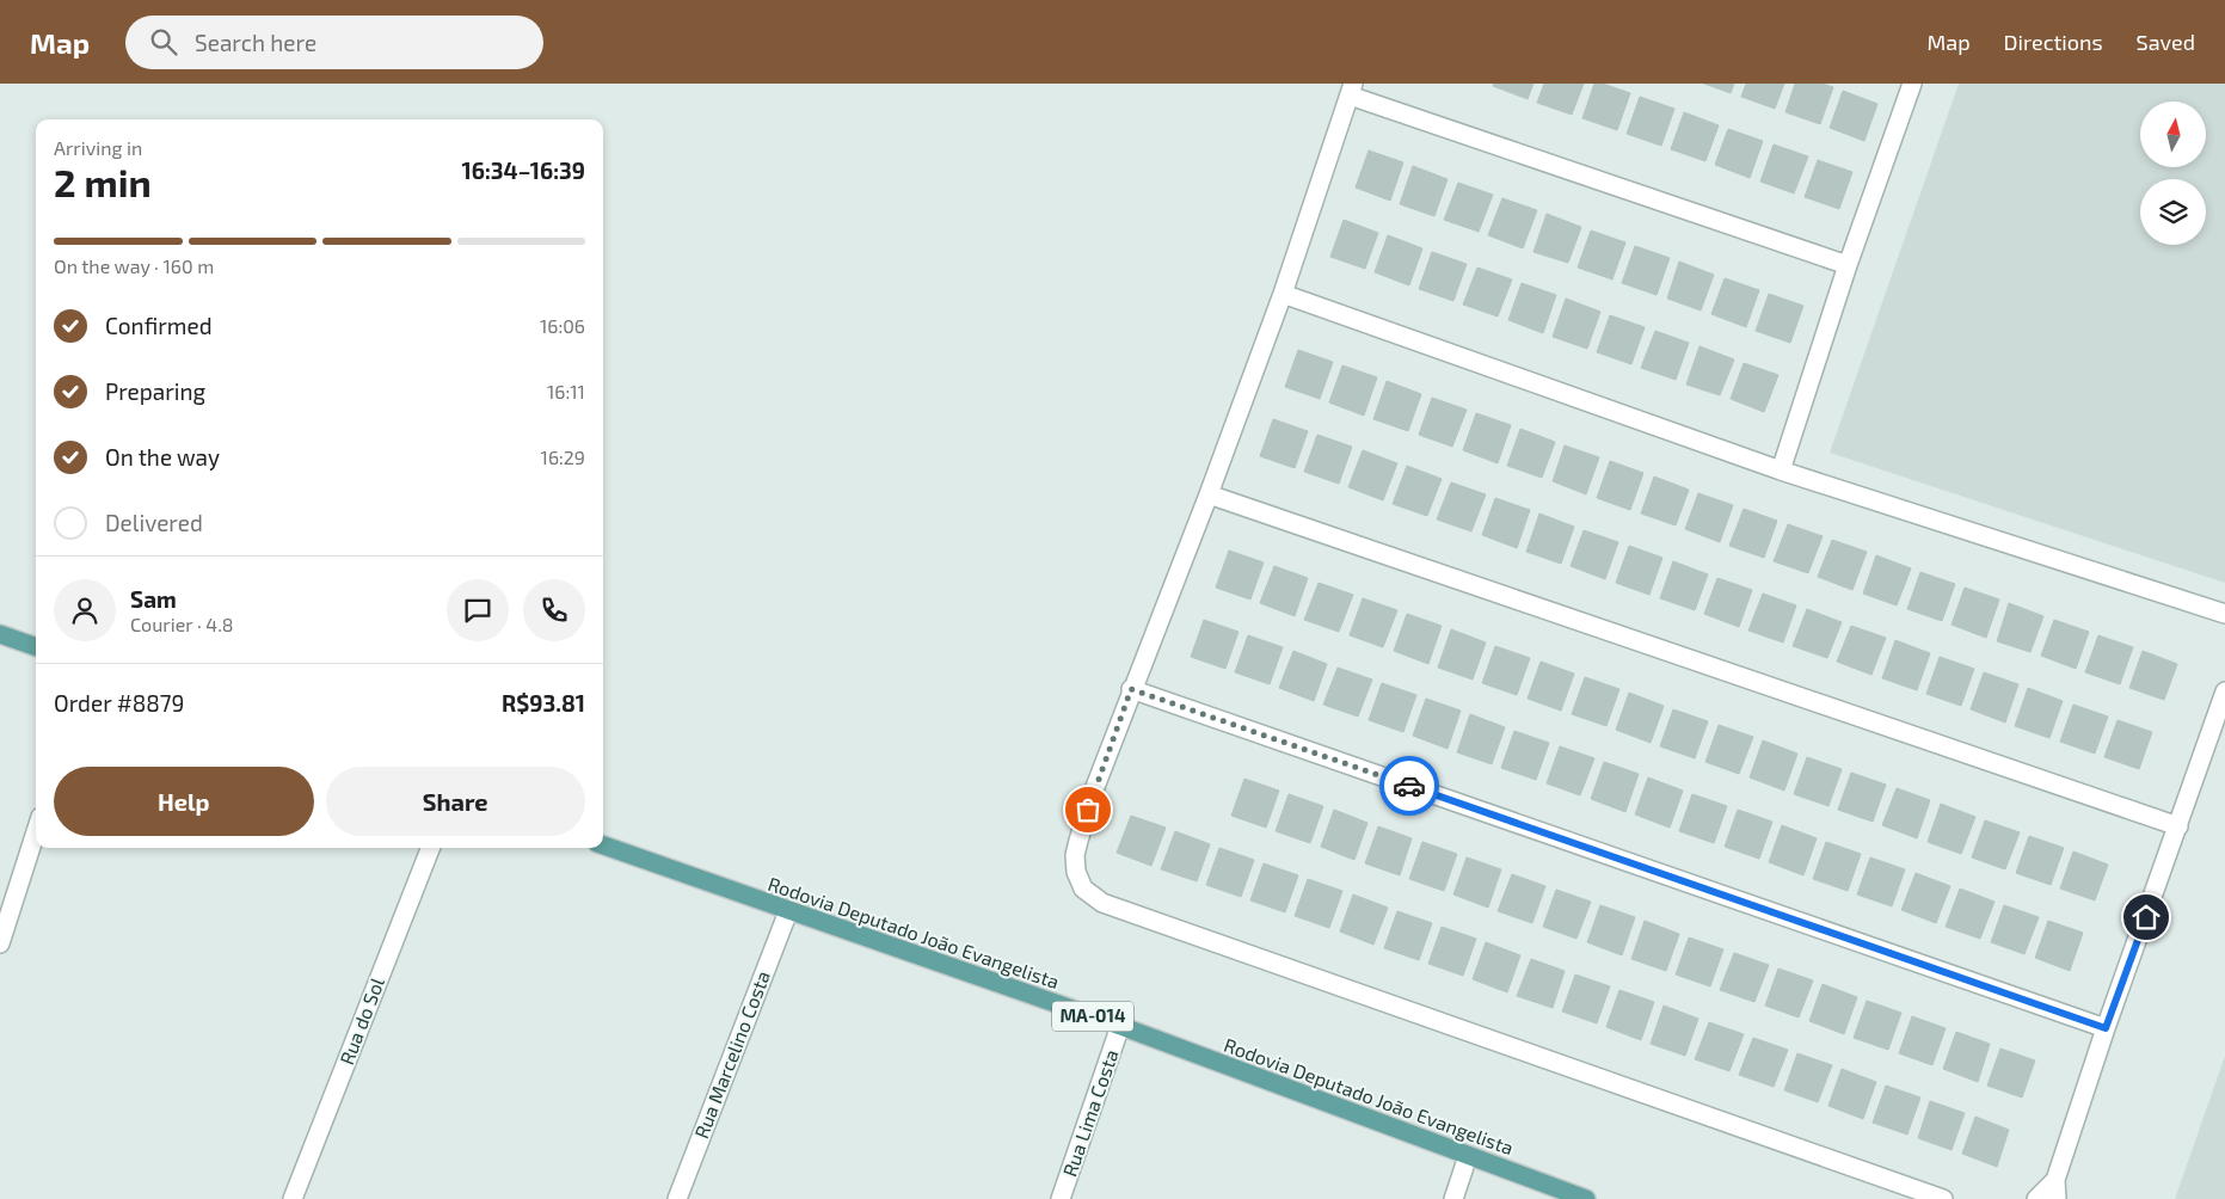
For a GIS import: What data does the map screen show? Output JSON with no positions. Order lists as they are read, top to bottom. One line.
{"streets":{"main road":["Rodovia Deputado João Evangelista","MA-014"],"street":["Rua do Sol","Rua Marcelino Costa","Rua Lima Costa"]},"crossings":[["Rodovia Deputado João Evangelista","Rua Marcelino Costa"],["Rodovia Deputado João Evangelista","Rua Lima Costa"]],"north":"top","page":{"header":"Map","search":"Search here","nav":["Map","Directions","Saved"],"heading":["2 min","Arriving in","16:34–16:39"],"panel":["Sam","Courier · 4.8","Order #8879","R$93.81"],"bar":"On the way · 160 m","list":[["Confirmed","16:06"],["Preparing","16:11"],["On the way","16:29"],"Delivered"],"buttons":["Help","Share"]}}
